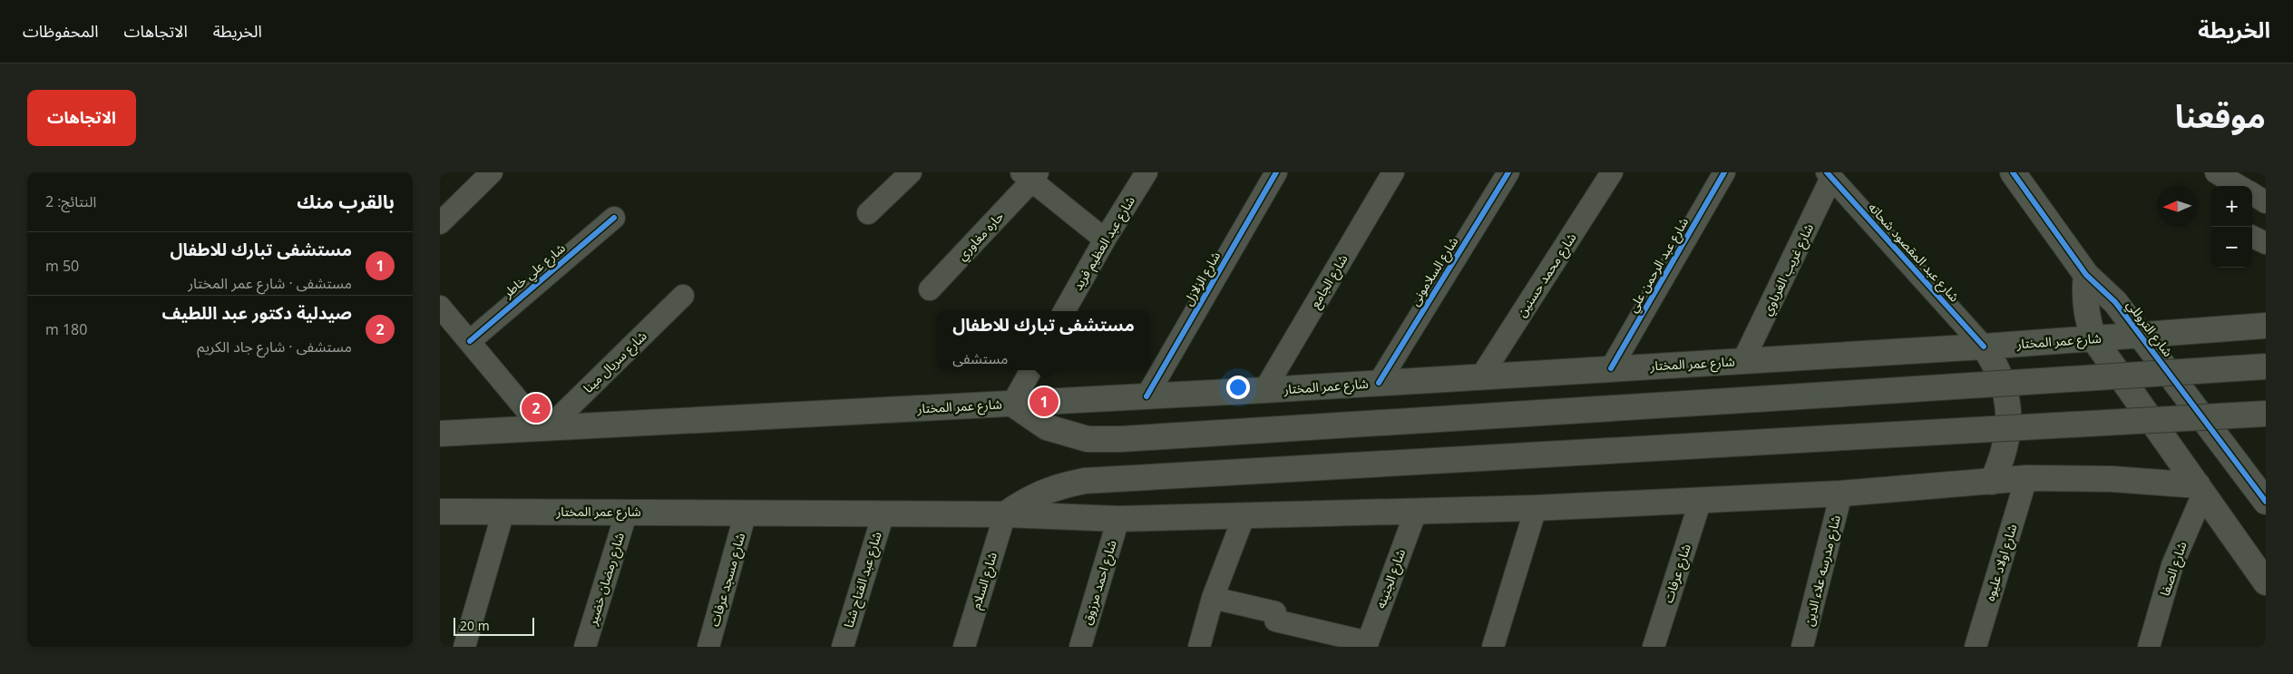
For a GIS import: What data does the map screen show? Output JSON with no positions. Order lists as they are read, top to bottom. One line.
{"streets":{"main road":["شارع التروللي","شارع عمر المختار"],"street":["حاره مغاوري","شارع عبد العظيم فريد","شارع عبد المقصود شحاته","شارع عبد الرحمن علي","شارع غريب الغرباوي","شارع علي خاطر","شارع السلامونى","شارع محمد حسنين","شارع الزلازل","شارع الجامع","شارع سريال مينا","شارع اولاد عليوه","شارع الصفا","شارع مدرسه علاء الدين","شارع عرفات","شارع رمضان خضير","شارع الجنينه","شارع مسجد عرفات","شارع عبد الفتاح شتا","شارع السلام","شارع احمد مرزوق"]},"crossings":[["شارع عبد المقصود شحاته","شارع غريب الغرباوي"],["شارع عبد المقصود شحاته","شارع عمر المختار"],["شارع عبد الرحمن علي","شارع عمر المختار"],["شارع غريب الغرباوي","شارع عمر المختار"],["شارع السلامونى","شارع عمر المختار"],["شارع محمد حسنين","شارع عمر المختار"],["شارع الزلازل","شارع عمر المختار"],["شارع الجامع","شارع عمر المختار"],["شارع التروللي","شارع عمر المختار"],["شارع عمر المختار","شارع سريال مينا"],["شارع عمر المختار","شارع اولاد عليوه"],["شارع عمر المختار","شارع الصفا"],["شارع عمر المختار","شارع مدرسه علاء الدين"],["شارع عمر المختار","شارع عرفات"],["شارع عمر المختار","شارع رمضان خضير"],["شارع عمر المختار","شارع الجنينه"],["شارع عمر المختار","شارع مسجد عرفات"],["شارع عمر المختار","شارع عبد الفتاح شتا"],["شارع عمر المختار","شارع السلام"],["شارع عمر المختار","شارع احمد مرزوق"]],"scale_bar":"20 m","north":"left","page":{"header":"الخريطة","nav":["الخريطة","الاتجاهات","المحفوظات"],"title":"موقعنا","buttons":"الاتجاهات","heading":["بالقرب منك","النتائج: 2"],"map_buttons":["+","−"],"list":[{"mark":"1","name":"مستشفى تبارك للاطفال","note":"مستشفى · شارع عمر المختار","value":"50 m"},{"mark":"2","name":"صيدلية دكتور عبد اللطيف","note":"مستشفى · شارع جاد الكريم","value":"180 m"}],"popup":["مستشفى تبارك للاطفال","مستشفى"],"pins":["1","2"],"scale":"20 m"}}
